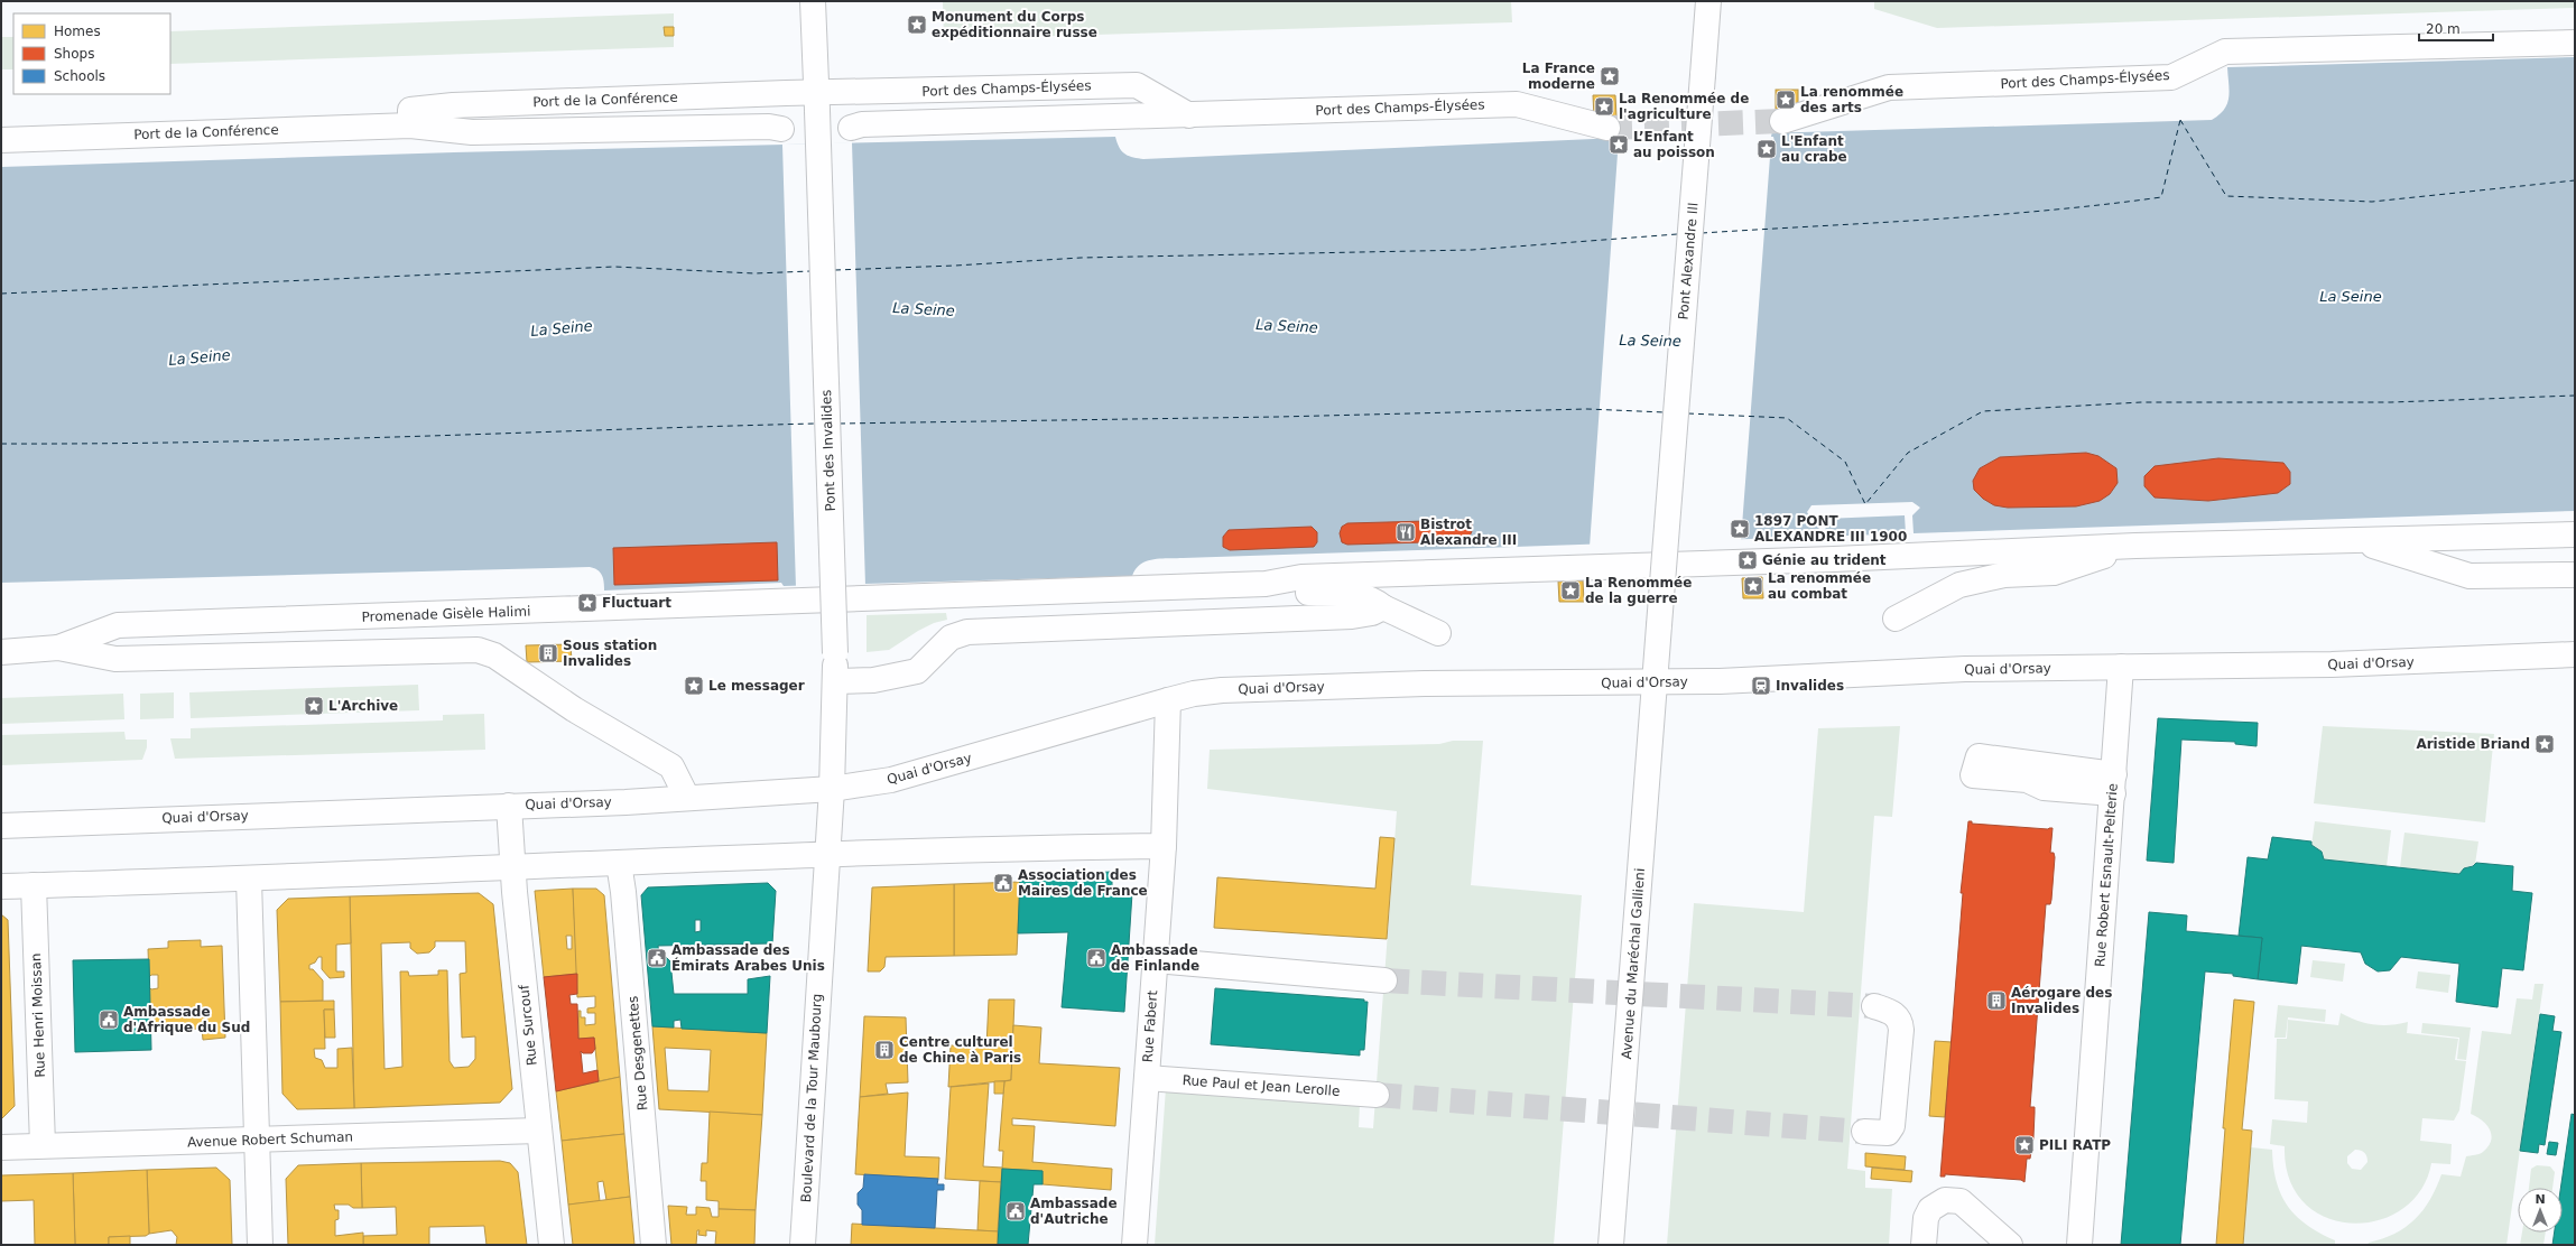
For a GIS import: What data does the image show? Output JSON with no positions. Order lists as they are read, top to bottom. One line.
{"streets":{"street":["Port des Champs-Élysées","Port de la Conférence","Pont Alexandre III","Pont des Invalides","Promenade Gisèle Halimi","Quai d'Orsay","Rue Robert Esnault-Pelterie","Avenue du Maréchal Gallieni","Rue Henri Moissan","Rue Surcouf","Rue Fabert","Rue Desgenettes","Rue Paul et Jean Lerolle","Boulevard de la Tour Maubourg","Avenue Robert Schuman"]},"crossings":[["Port des Champs-Élysées","Port de la Conférence"],["Port des Champs-Élysées","Pont des Invalides"],["Port de la Conférence","Pont des Invalides"],["Pont Alexandre III","Quai d'Orsay"],["Pont Alexandre III","Avenue du Maréchal Gallieni"],["Pont des Invalides","Quai d'Orsay"],["Pont des Invalides","Boulevard de la Tour Maubourg"],["Promenade Gisèle Halimi","Quai d'Orsay"],["Quai d'Orsay","Rue Robert Esnault-Pelterie"],["Quai d'Orsay","Avenue du Maréchal Gallieni"],["Quai d'Orsay","Rue Surcouf"],["Quai d'Orsay","Rue Fabert"],["Quai d'Orsay","Boulevard de la Tour Maubourg"],["Rue Henri Moissan","Avenue Robert Schuman"],["Rue Surcouf","Avenue Robert Schuman"],["Rue Fabert","Rue Paul et Jean Lerolle"]],"water":["La Seine"],"places":{"place":["Monument du Corps expéditionnaire russe","La France moderne","La renommée des arts","La Renommée de l'agriculture","L’Enfant au poisson","L'Enfant au crabe","1897 PONT ALEXANDRE III 1900","Génie au trident","La renommée au combat","La Renommée de la guerre","Fluctuart","Le messager","L'Archive","Aristide Briand","PILI RATP"],"restaurant":["Bistrot Alexandre III"],"building":["Sous station Invalides","Aérogare des Invalides","Centre culturel de Chine à Paris"],"station":["Invalides"],"public building":["Association des Maires de France","Ambassade des Émirats Arabes Unis","Ambassade de Finlande","Ambassade d'Afrique du Sud","Ambassade d'Autriche"]},"legend":["Homes","Shops","Schools"],"scale_bar":"20 m","north":"top"}
